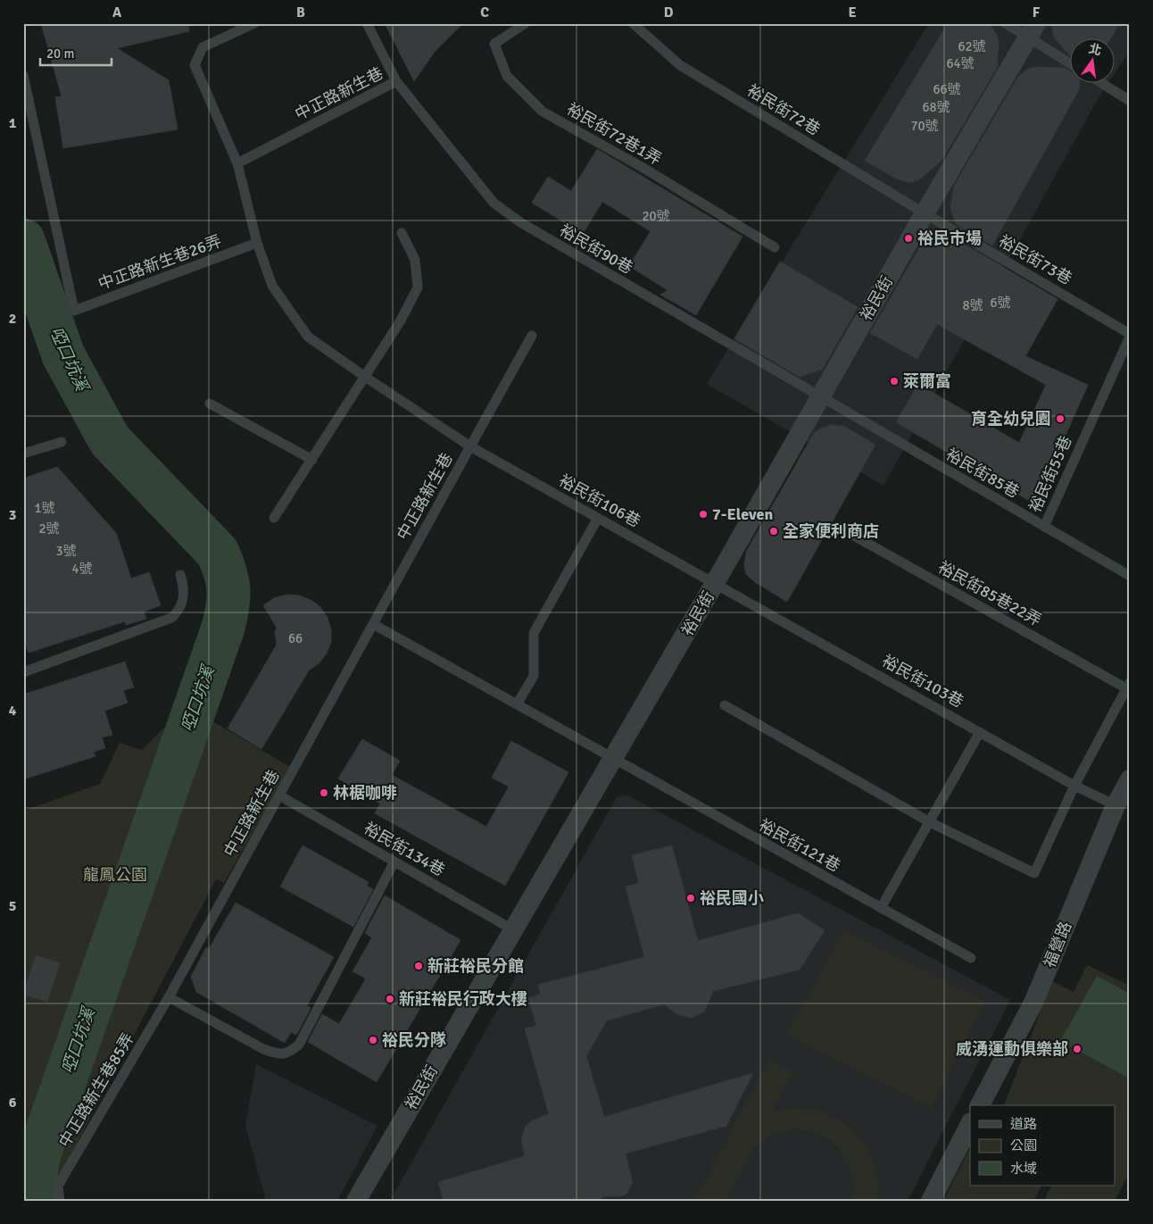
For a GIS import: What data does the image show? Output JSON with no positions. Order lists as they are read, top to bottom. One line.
{"streets":{"street":["裕民街","福營路"],"lane":["中正路新生巷","裕民街72巷","裕民街72巷1弄","裕民街90巷","裕民街73巷","中正路新生巷26弄","裕民街85巷","裕民街55巷","裕民街106巷","裕民街85巷22弄","裕民街103巷","裕民街121巷","裕民街134巷","中正路新生巷85弄"]},"crossings":[["中正路新生巷","裕民街90巷"],["中正路新生巷","中正路新生巷26弄"],["中正路新生巷","裕民街106巷"],["中正路新生巷","裕民街134巷"],["中正路新生巷","中正路新生巷85弄"],["裕民街72巷","裕民街73巷"],["裕民街72巷","裕民街"],["裕民街90巷","裕民街"],["裕民街90巷","裕民街85巷"],["裕民街73巷","裕民街"],["裕民街73巷","裕民街55巷"],["裕民街","裕民街85巷"],["裕民街","裕民街106巷"],["裕民街","裕民街103巷"],["裕民街","裕民街121巷"],["裕民街","裕民街134巷"],["裕民街85巷","裕民街55巷"],["裕民街106巷","裕民街103巷"],["裕民街85巷22弄","裕民街103巷"],["裕民街103巷","福營路"]],"water":["啞口坑溪"],"parks":["龍鳳公園"],"places":["裕民市場","萊爾富","育全幼兒園","7-Eleven","全家便利商店","林椐咖啡","裕民國小","新莊裕民分館","新莊裕民行政大樓","裕民分隊","威湧運動俱樂部"],"house_numbers":["62號","64號","66號","68號","70號","20號","6號","8號","1號","2號","3號","4號","66"],"legend":["道路","公園","水域"],"scale_bar":"20 m","north":"top","grid":{"columns":["A","B","C","D","E","F"],"rows":["1","2","3","4","5","6"]}}
